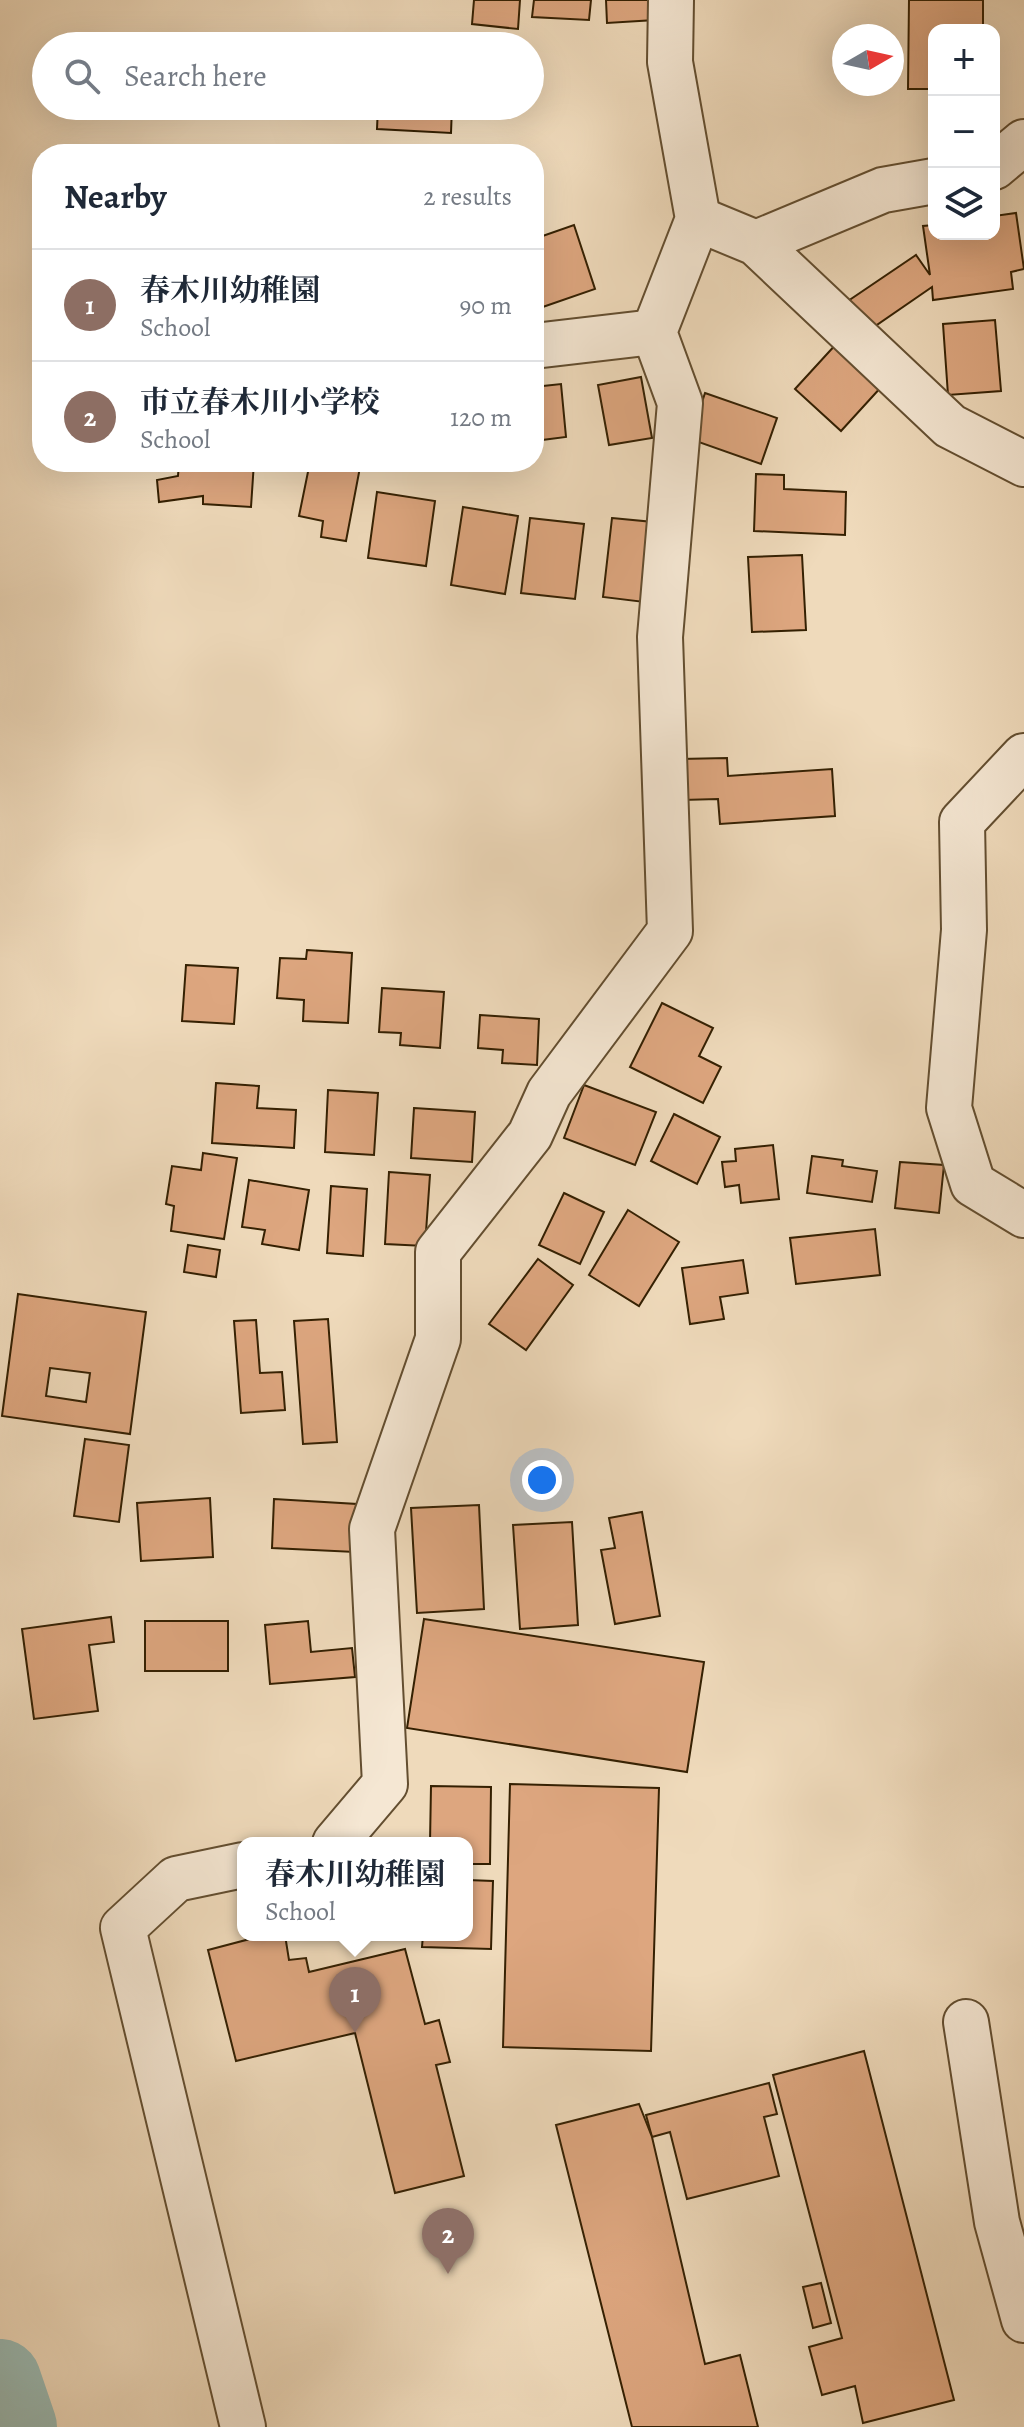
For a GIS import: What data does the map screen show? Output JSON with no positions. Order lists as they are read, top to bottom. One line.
{"north":"right","page":{"map_buttons":["+","−"],"search":"Search here","heading":["Nearby","2 results"],"list":[{"mark":"1","name":"春木川幼稚園","note":"School","value":"90 m"},{"mark":"2","name":"市立春木川小学校","note":"School","value":"120 m"}],"popup":["春木川幼稚園","School"],"pins":["1","2"]}}
